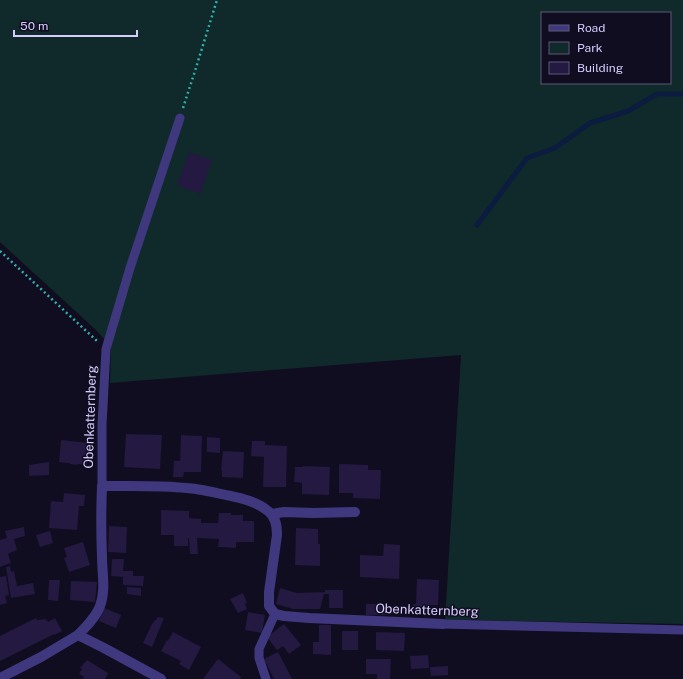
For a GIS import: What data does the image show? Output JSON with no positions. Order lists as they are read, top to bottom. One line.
{"streets":{"street":["Obenkatternberg"]},"legend":["Road","Park","Building"],"scale_bar":"50 m"}
